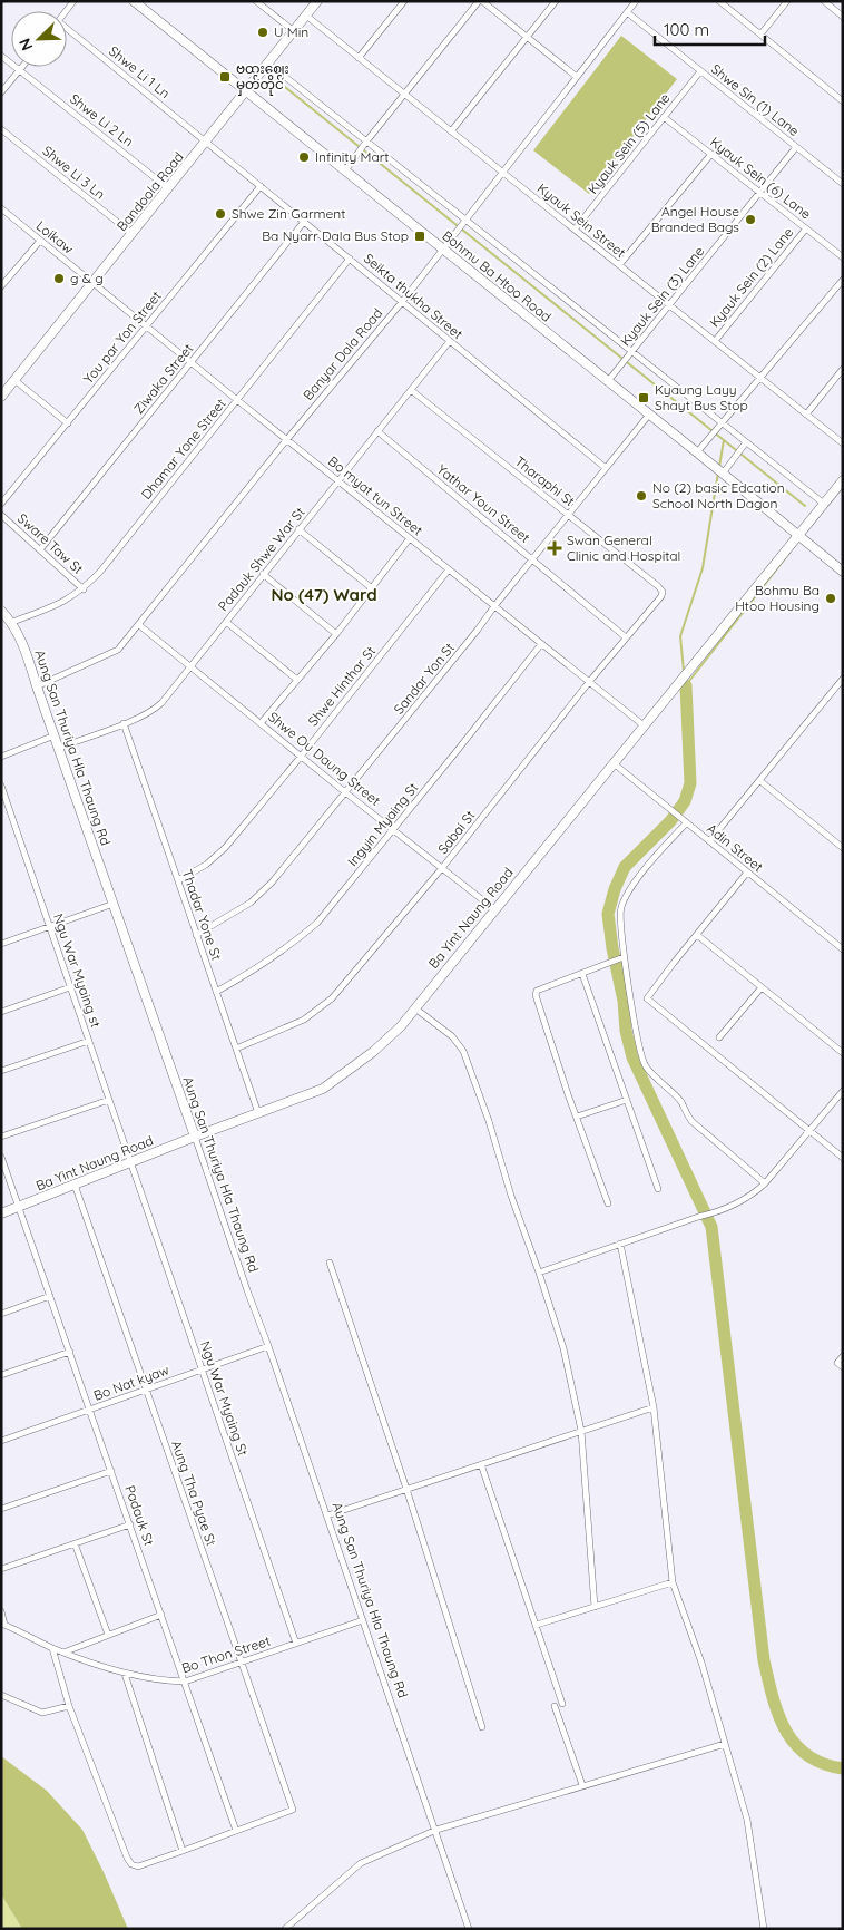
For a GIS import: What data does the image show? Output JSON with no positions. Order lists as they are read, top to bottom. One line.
{"streets":{"main road":["Bandoola Road","Bohmu Ba Htoo Road","Aung San Thuriya Hla Thaung Rd","Ba Yint Naung Road"],"street":["Shwe Li 1 Ln","Shwe Sin (1) Lane","Shwe Li 2 Ln","Kyauk Sein (5) Lane","Shwe Li 3 Ln","Kyauk Sein (6) Lane","Kyauk Sein Street","Loikaw","Kyauk Sein (2) Lane","Seikta thukha Street","Kyauk Sein (3) Lane","You par Yon Street","Banyar Dala Road","Ziwaka Street","Dhamar Yone Street","Tharaphi St","Bo myat tun Street","Yathar Youn Street","Sware Taw St","Padauk Shwe War St","Sandar Yon St","Shwe Hinthar St","Shwe Ou Daung Street","Ingyin Myaing St","Sabai St","Adin Street","Thadar Yone St","Ngu War Myaing st","Bo Nat kyaw","Ngu War Myaing St","Aung Tha Pyae St","Padauk St","Bo Thon Street"]},"crossings":[["Shwe Li 1 Ln","Bandoola Road"],["Shwe Li 1 Ln","Seikta thukha Street"],["Shwe Sin (1) Lane","Kyauk Sein (5) Lane"],["Shwe Sin (1) Lane","Kyauk Sein (3) Lane"],["Shwe Sin (1) Lane","Banyar Dala Road"],["Shwe Li 2 Ln","Bandoola Road"],["Kyauk Sein (5) Lane","Kyauk Sein (6) Lane"],["Kyauk Sein (5) Lane","Kyauk Sein Street"],["Shwe Li 3 Ln","Bandoola Road"],["Kyauk Sein (6) Lane","Kyauk Sein (2) Lane"],["Kyauk Sein (6) Lane","Kyauk Sein (3) Lane"],["Bandoola Road","Kyauk Sein Street"],["Bandoola Road","Loikaw"],["Bandoola Road","Bohmu Ba Htoo Road"],["Bandoola Road","Seikta thukha Street"],["Bandoola Road","Bo myat tun Street"],["Kyauk Sein Street","Kyauk Sein (2) Lane"],["Kyauk Sein Street","Kyauk Sein (3) Lane"],["Kyauk Sein Street","Banyar Dala Road"],["Loikaw","Bo myat tun Street"],["Bohmu Ba Htoo Road","Kyauk Sein (3) Lane"],["Bohmu Ba Htoo Road","Banyar Dala Road"],["Bohmu Ba Htoo Road","Sandar Yon St"],["Bohmu Ba Htoo Road","Ba Yint Naung Road"],["Seikta thukha Street","You par Yon Street"],["Seikta thukha Street","Banyar Dala Road"],["Seikta thukha Street","Ziwaka Street"],["Seikta thukha Street","Dhamar Yone Street"],["Seikta thukha Street","Padauk Shwe War St"],["Seikta thukha Street","Sandar Yon St"],["You par Yon Street","Bo myat tun Street"],["Banyar Dala Road","Bo myat tun Street"],["Banyar Dala Road","Aung San Thuriya Hla Thaung Rd"],["Banyar Dala Road","Shwe Ou Daung Street"],["Ziwaka Street","Bo myat tun Street"],["Ziwaka Street","Sware Taw St"],["Dhamar Yone Street","Bo myat tun Street"],["Dhamar Yone Street","Sware Taw St"],["Dhamar Yone Street","Aung San Thuriya Hla Thaung Rd"],["Tharaphi St","Padauk Shwe War St"],["Tharaphi St","Sandar Yon St"],["Tharaphi St","Sabai St"],["Bo myat tun Street","Padauk Shwe War St"],["Bo myat tun Street","Sandar Yon St"],["Bo myat tun Street","Shwe Hinthar St"],["Bo myat tun Street","Ingyin Myaing St"],["Bo myat tun Street","Sabai St"],["Bo myat tun Street","Ba Yint Naung Road"],["Yathar Youn Street","Padauk Shwe War St"],["Yathar Youn Street","Sandar Yon St"],["Yathar Youn Street","Sabai St"],["Padauk Shwe War St","Aung San Thuriya Hla Thaung Rd"],["Padauk Shwe War St","Shwe Ou Daung Street"],["Padauk Shwe War St","Thadar Yone St"],["Sandar Yon St","Shwe Ou Daung Street"],["Sandar Yon St","Thadar Yone St"],["Shwe Hinthar St","Shwe Ou Daung Street"],["Shwe Hinthar St","Thadar Yone St"],["Aung San Thuriya Hla Thaung Rd","Ba Yint Naung Road"],["Aung San Thuriya Hla Thaung Rd","Bo Nat kyaw"],["Aung San Thuriya Hla Thaung Rd","Bo Thon Street"],["Shwe Ou Daung Street","Ingyin Myaing St"],["Shwe Ou Daung Street","Sabai St"],["Shwe Ou Daung Street","Ba Yint Naung Road"],["Ingyin Myaing St","Thadar Yone St"],["Sabai St","Thadar Yone St"],["Adin Street","Ba Yint Naung Road"],["Thadar Yone St","Ba Yint Naung Road"],["Ba Yint Naung Road","Ngu War Myaing st"],["Ba Yint Naung Road","Ngu War Myaing St"],["Ba Yint Naung Road","Aung Tha Pyae St"],["Ba Yint Naung Road","Padauk St"],["Ngu War Myaing st","Ngu War Myaing St"],["Bo Nat kyaw","Ngu War Myaing St"],["Bo Nat kyaw","Aung Tha Pyae St"],["Bo Nat kyaw","Padauk St"],["Ngu War Myaing St","Bo Thon Street"],["Aung Tha Pyae St","Padauk St"],["Aung Tha Pyae St","Bo Thon Street"],["Padauk St","Bo Thon Street"]],"districts":["No (47) Ward"],"places":{"other":["U Min","Infinity Mart","Shwe Zin Garment","Angel House Branded Bags","g & g","No (2) basic Edcation School North Dagon","Bohmu Ba Htoo Housing"],"transit":["ဗထူးဈေး မှတ်တိုင်","Ba Nyarr Dala Bus Stop","Kyaung Layy Shayt Bus Stop"],"health":["Swan General Clinic and Hospital"]},"scale_bar":"100 m","north":"bottom left"}
